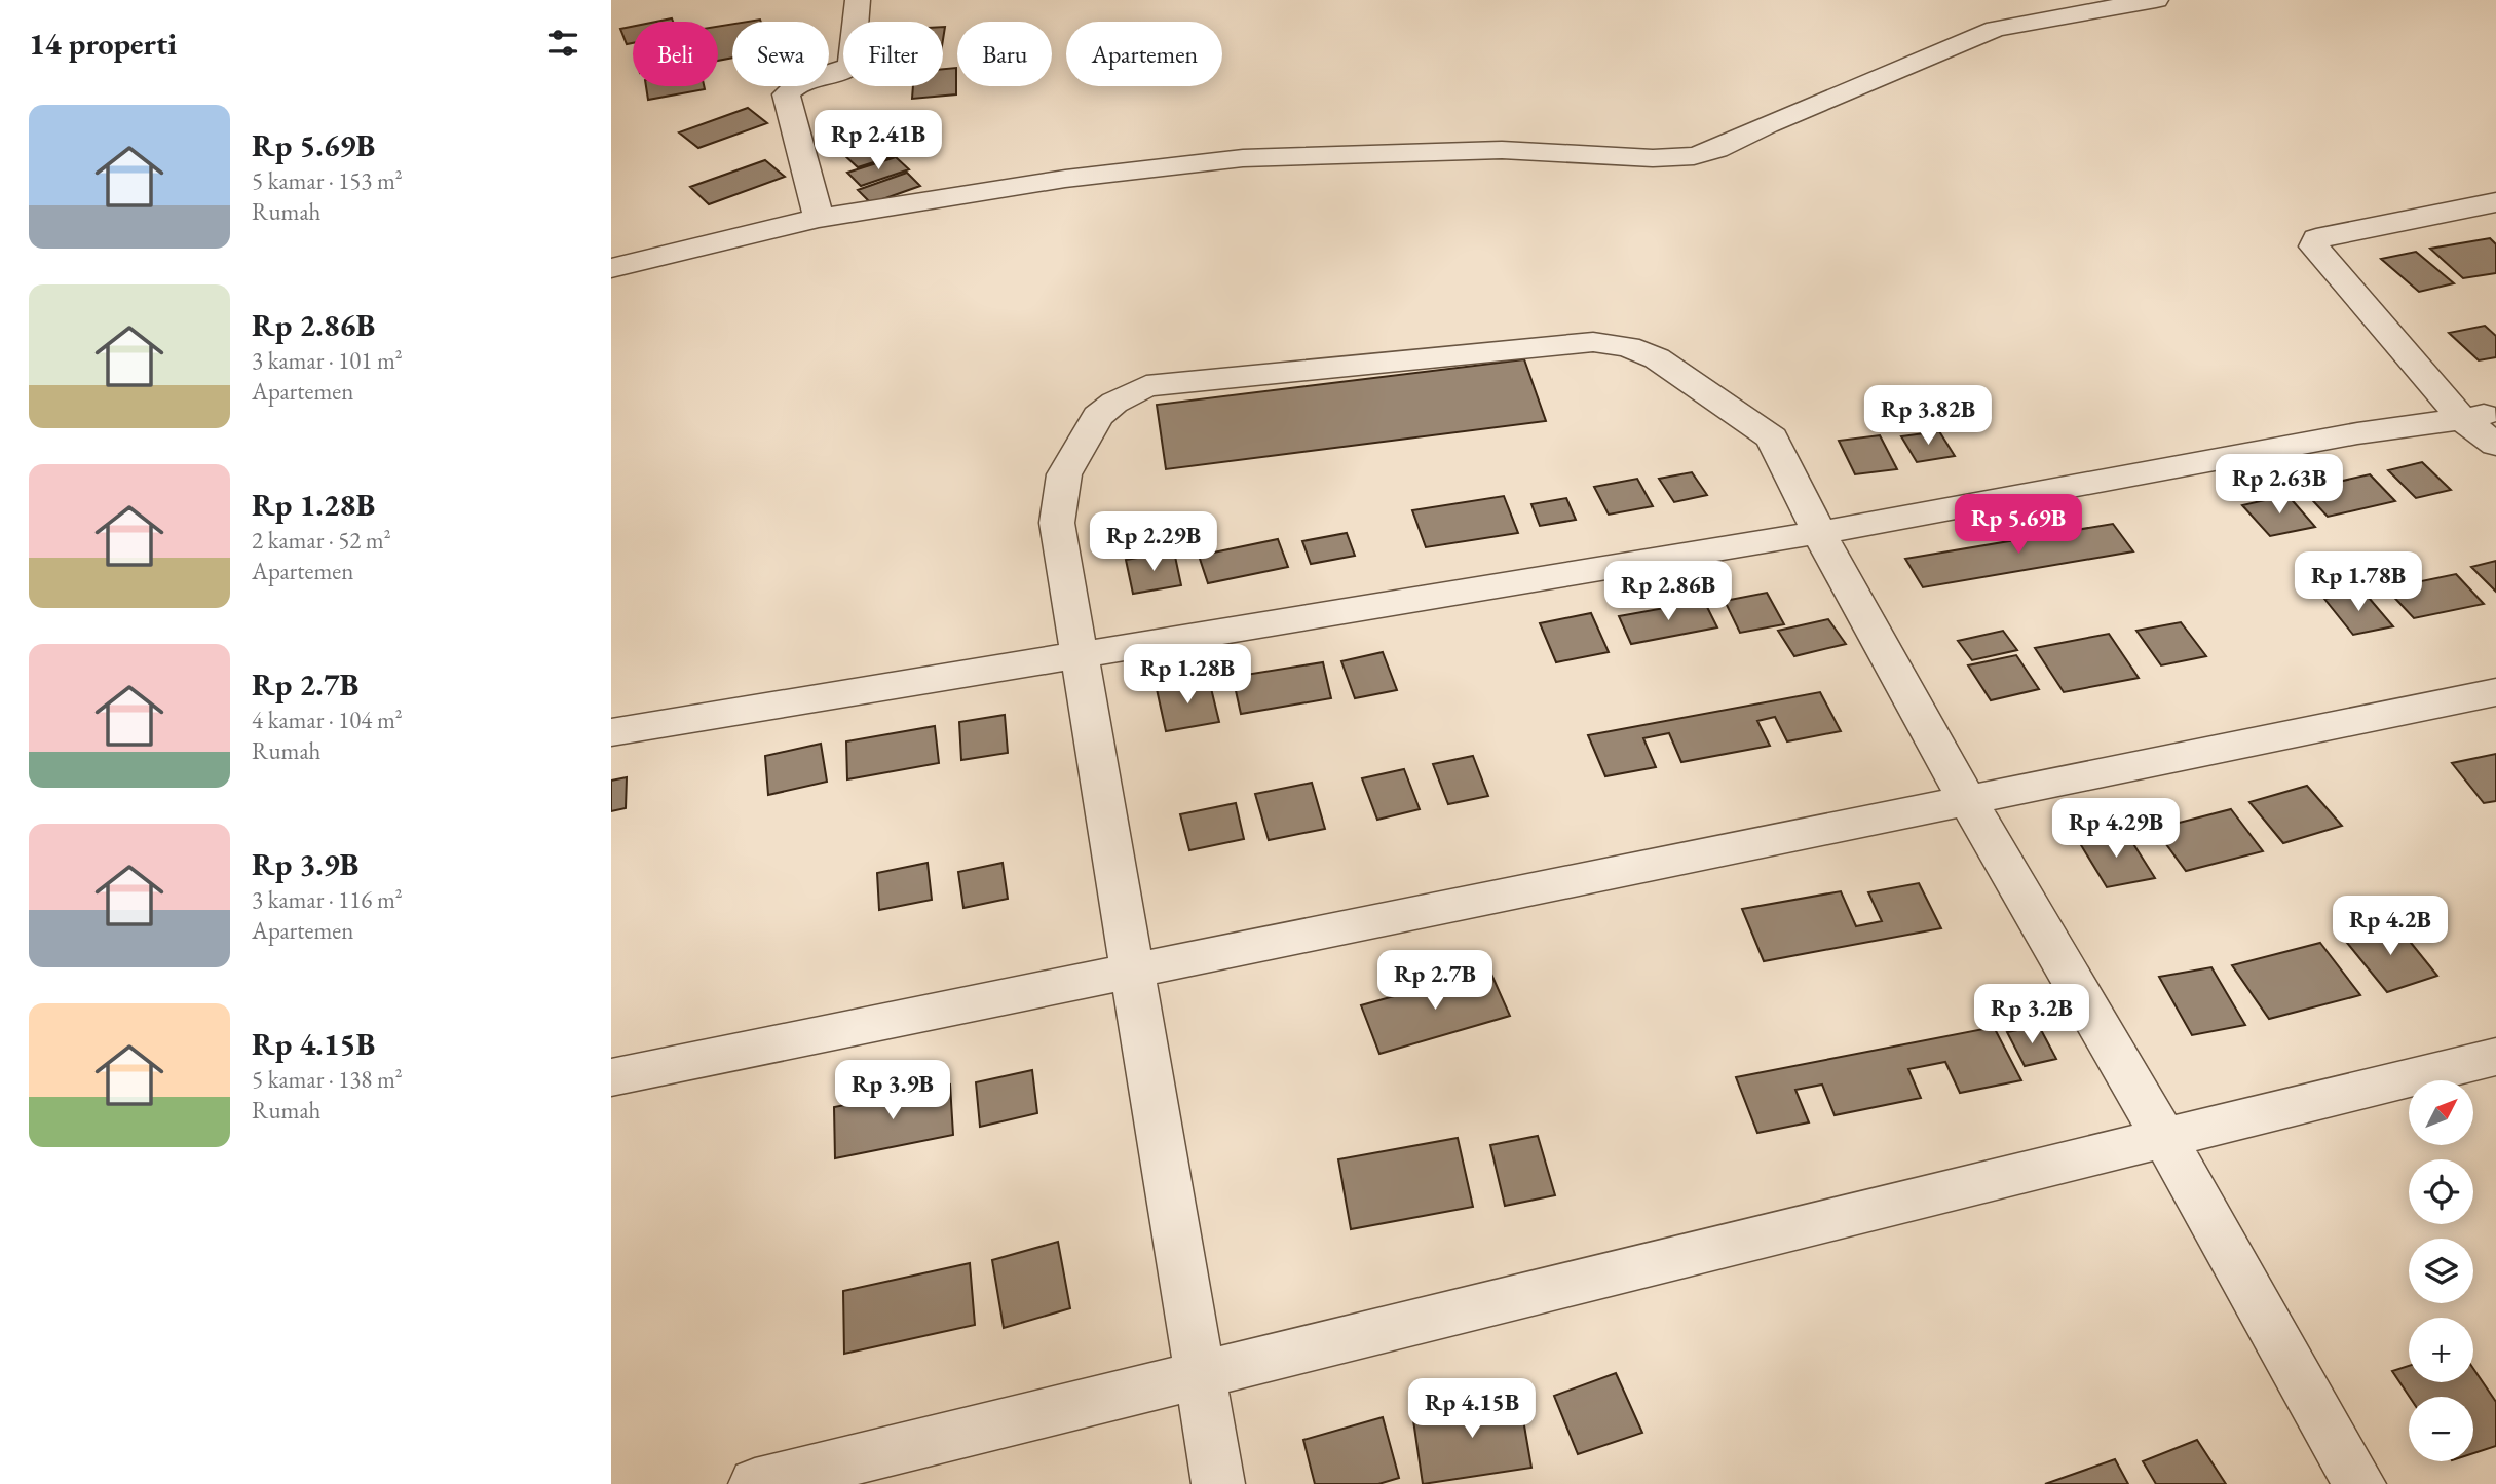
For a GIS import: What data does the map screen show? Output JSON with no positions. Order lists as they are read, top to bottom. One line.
{"north":"top right","page":{"heading":"14 properti","chip":["Beli","Sewa","Filter","Baru","Apartemen"],"list":[{"name":"Rp 5.69B","note":"5 kamar · 153 m² · Rumah"},{"name":"Rp 2.86B","note":"3 kamar · 101 m² · Apartemen"},{"name":"Rp 1.28B","note":"2 kamar · 52 m² · Apartemen"},{"name":"Rp 2.7B","note":"4 kamar · 104 m² · Rumah"},{"name":"Rp 3.9B","note":"3 kamar · 116 m² · Apartemen"},{"name":"Rp 4.15B","note":"5 kamar · 138 m² · Rumah"}],"price":["Rp 2.41B","Rp 3.82B","Rp 2.63B","Rp 5.69B","Rp 2.29B","Rp 1.78B","Rp 2.86B","Rp 1.28B","Rp 4.29B","Rp 4.2B","Rp 2.7B","Rp 3.2B","Rp 3.9B","Rp 4.15B"],"map_buttons":["+","−"]}}
